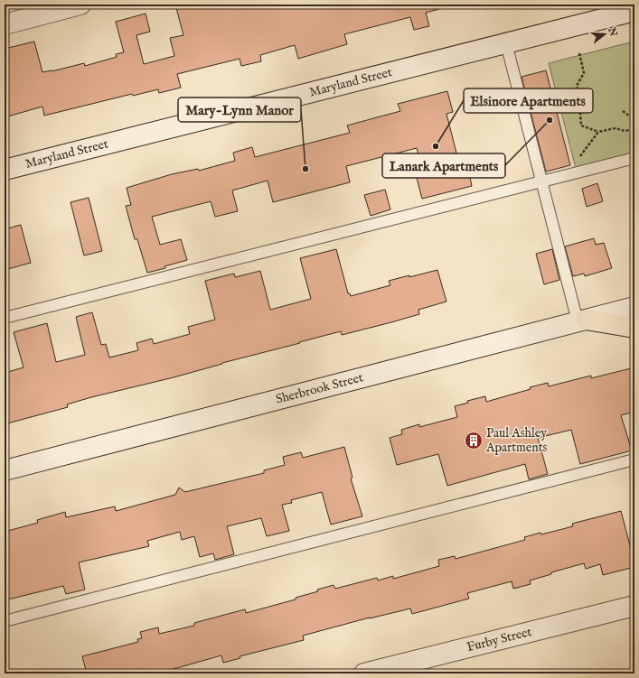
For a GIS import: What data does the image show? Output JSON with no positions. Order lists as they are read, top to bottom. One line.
{"streets":{"main road":["Maryland Street","Sherbrook Street","Furby Street"]},"places":{"other":["Lanark Apartments","Elsinore Apartments","Mary-Lynn Manor"],"building":["Paul Ashley Apartments"]},"north":"right"}
